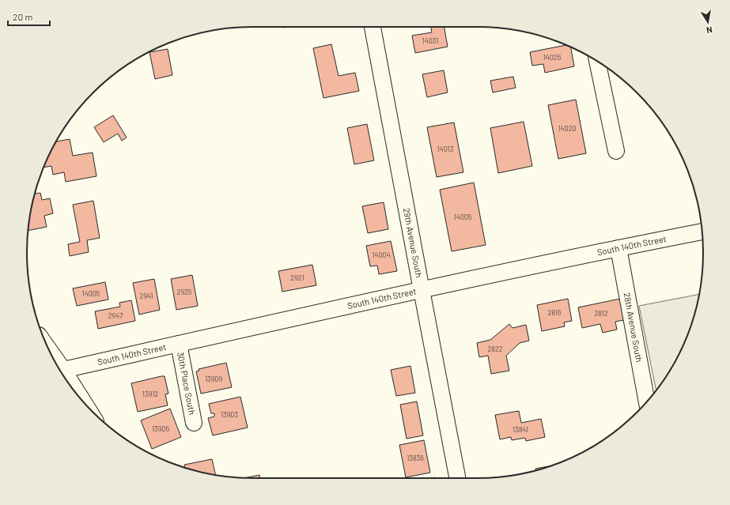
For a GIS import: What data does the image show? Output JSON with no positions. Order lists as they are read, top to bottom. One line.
{"streets":{"street":["29th Avenue South","South 140th Street","28th Avenue South","30th Place South"]},"crossings":[["29th Avenue South","South 140th Street"],["South 140th Street","28th Avenue South"],["South 140th Street","30th Place South"]],"house_numbers":["14031","14026","14020","14013","14005","14004","2921","2935","14005","2941","2816","2812","2947","2822","13909","13912","13903","13906","13841","13836"],"scale_bar":"20 m","north":"bottom"}
